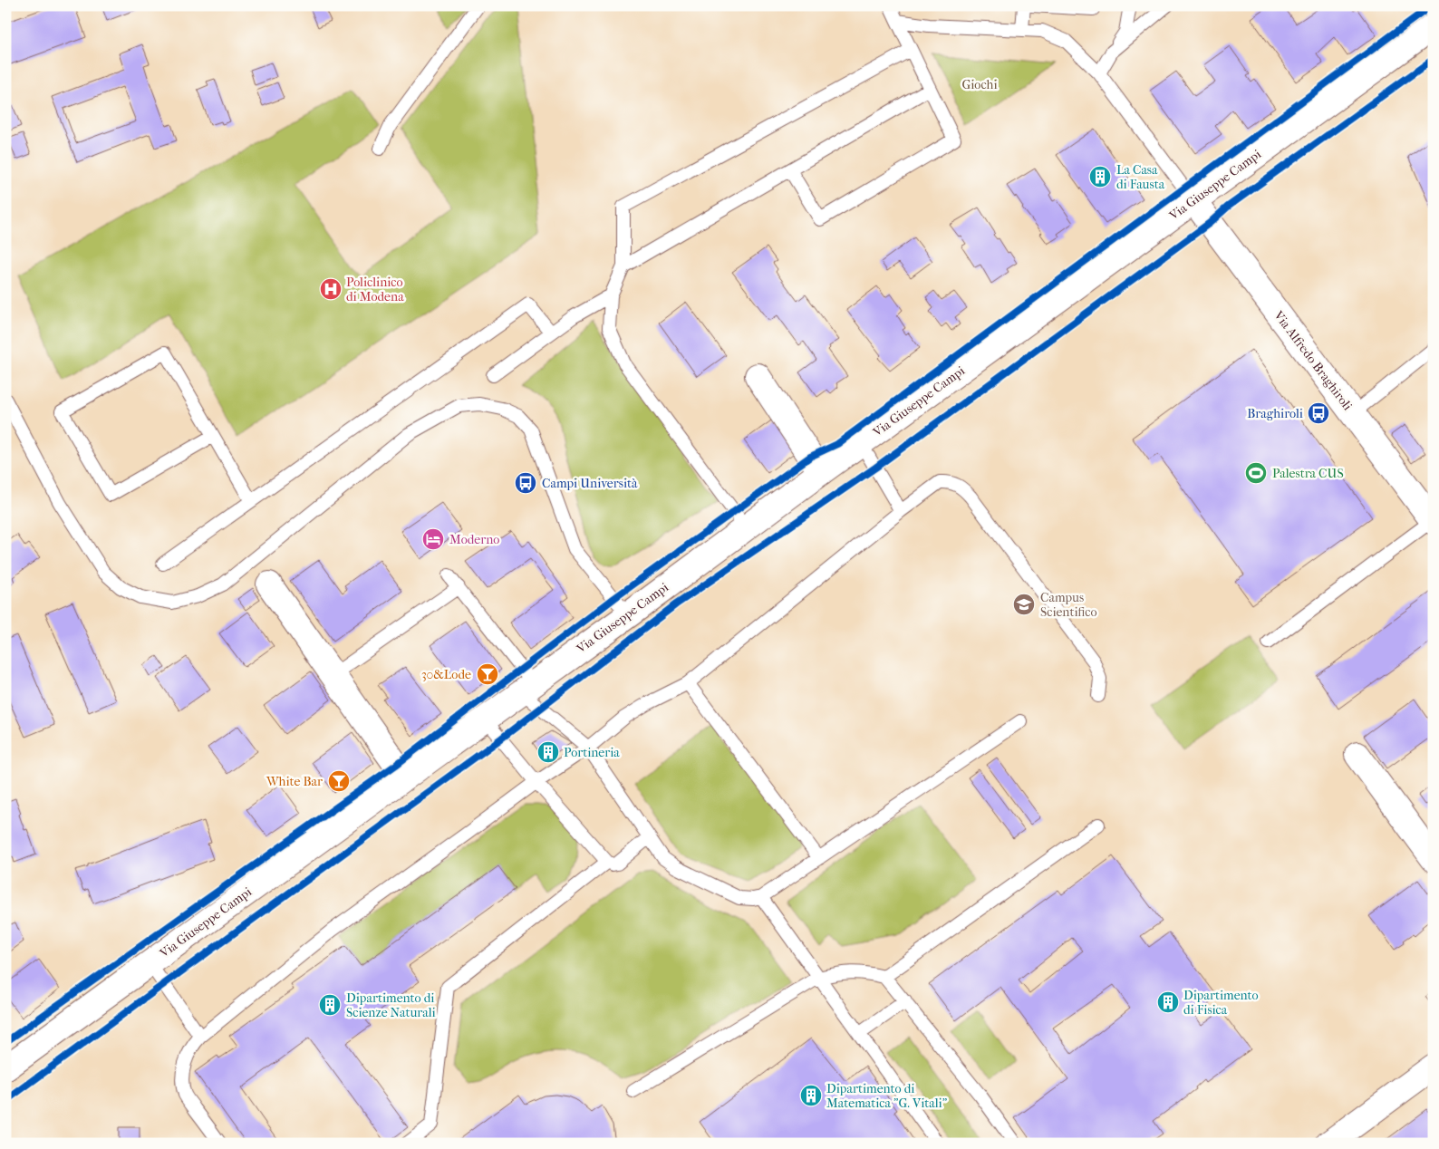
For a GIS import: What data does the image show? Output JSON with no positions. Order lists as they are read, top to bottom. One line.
{"streets":{"street":["Via Giuseppe Campi","Via Alfredo Braghiroli"]},"crossings":[["Via Giuseppe Campi","Via Alfredo Braghiroli"]],"parks":["Giochi"],"places":{"building":["La Casa di Fausta","Portineria","Dipartimento di Fisica","Dipartimento di Scienze Naturali","Dipartimento di Matematica \"G. Vitali\""],"hospital":["Policlinico di Modena"],"bus stop":["Braghiroli","Campi Università"],"sports":["Palestra CUS"],"hotel":["Moderno"],"school or university":["Campus Scientifico"],"bar":["30&Lode","White Bar"]}}
